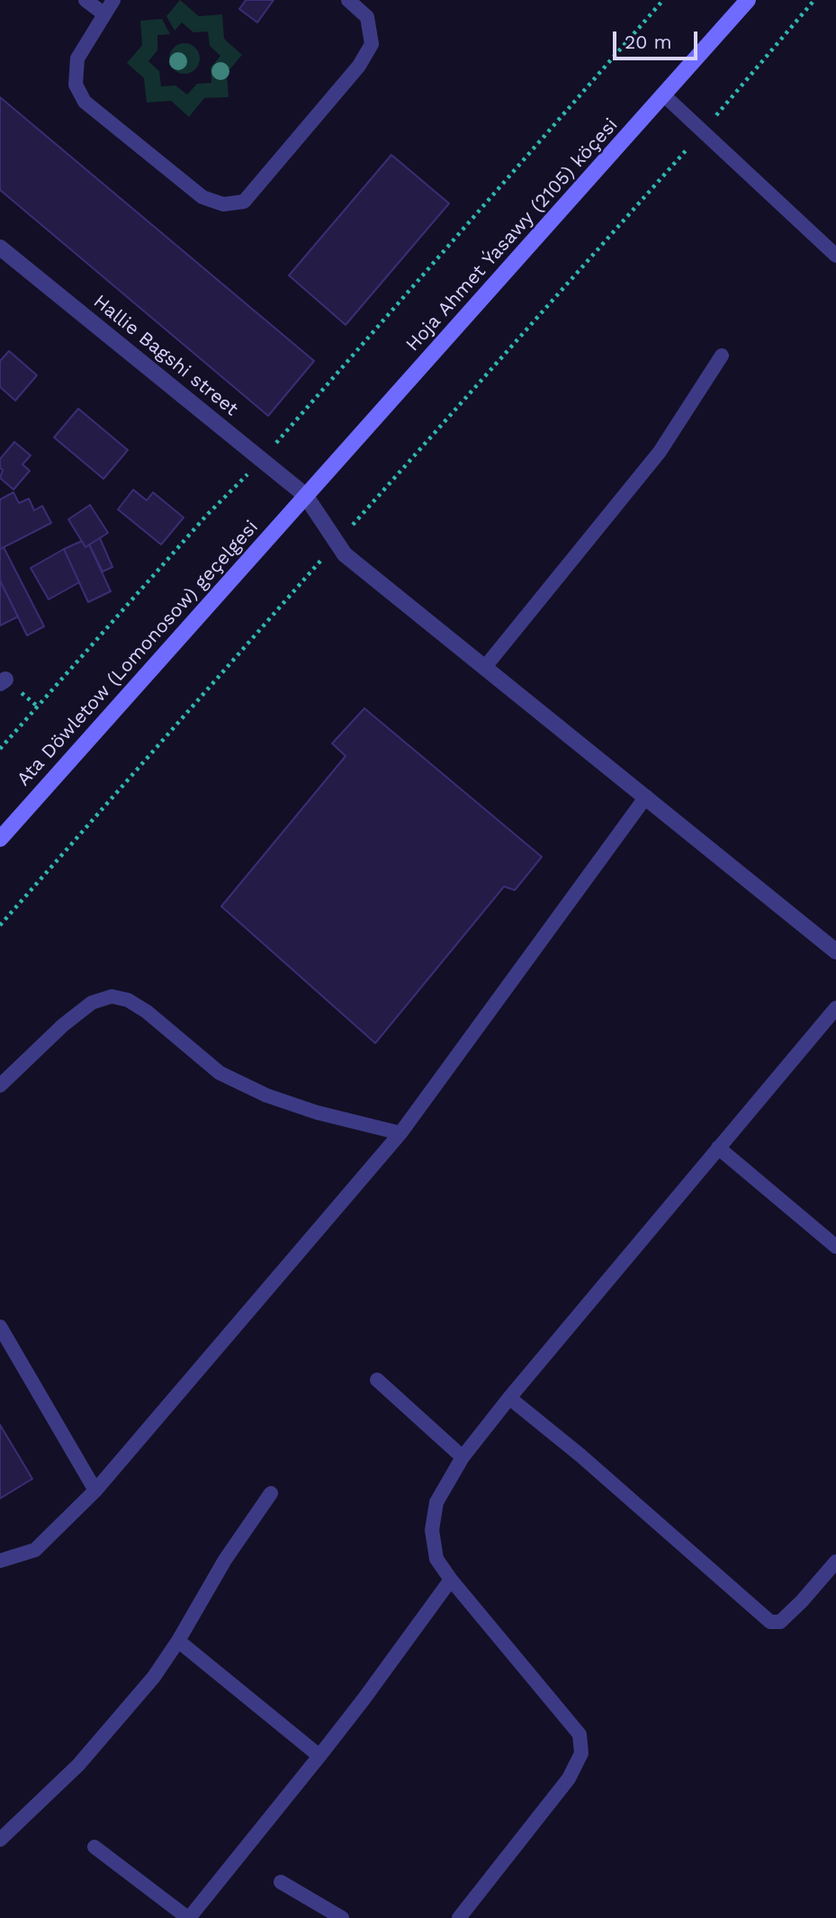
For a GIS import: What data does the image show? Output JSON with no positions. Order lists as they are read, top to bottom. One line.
{"streets":{"street":["Hoja Ahmet Ýasawy (2105) köçesi","Hallie Bagshi street","Ata Döwletow (Lomonosow) geçelgesi"]},"crossings":[["Hoja Ahmet Ýasawy (2105) köçesi","Hallie Bagshi street"],["Hoja Ahmet Ýasawy (2105) köçesi","Ata Döwletow (Lomonosow) geçelgesi"],["Hallie Bagshi street","Ata Döwletow (Lomonosow) geçelgesi"]],"scale_bar":"20 m"}
